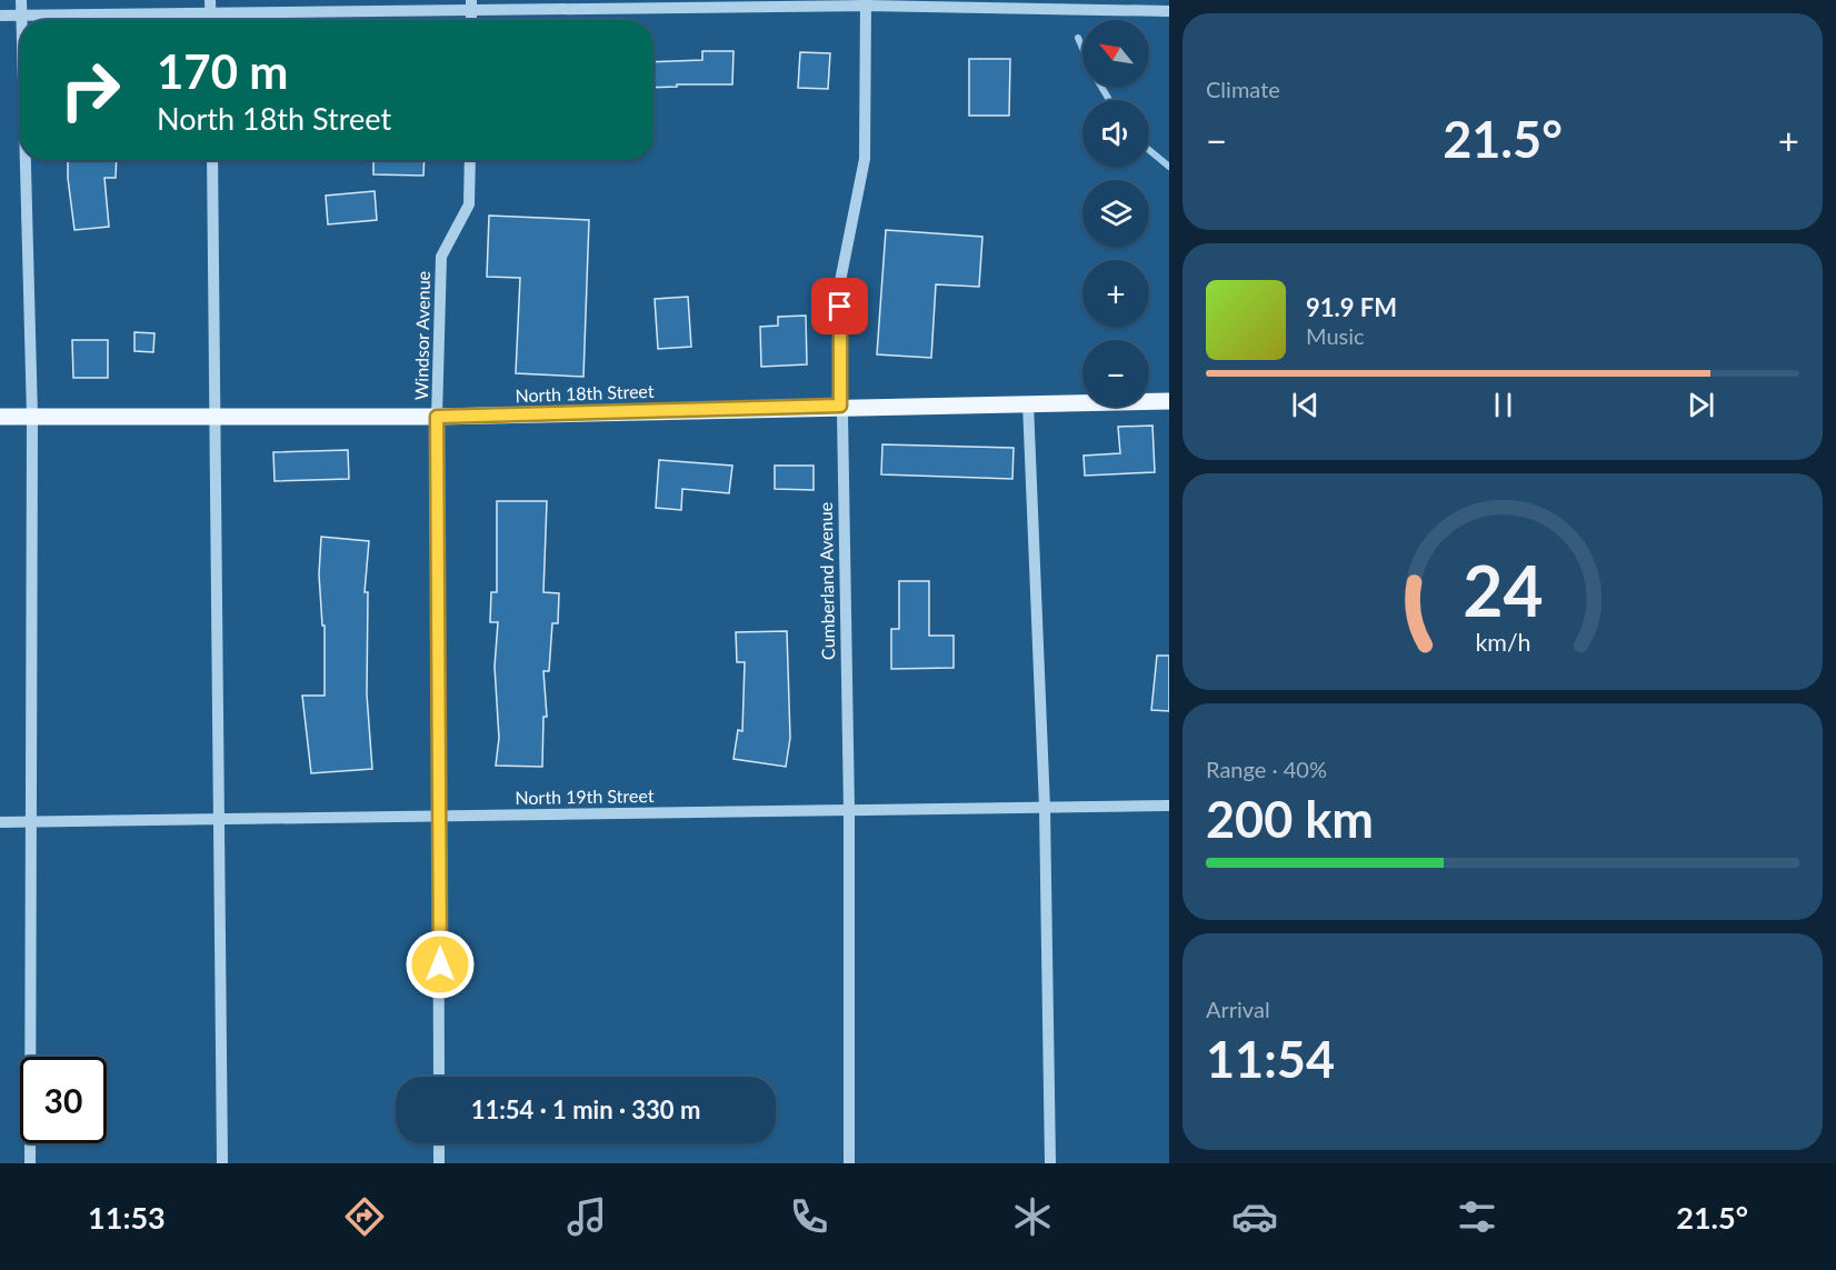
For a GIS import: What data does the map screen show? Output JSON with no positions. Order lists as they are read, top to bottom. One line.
{"streets":{"main road":["North 18th Street"],"street":["Windsor Avenue","Cumberland Avenue","North 19th Street"]},"crossings":[["Windsor Avenue","North 18th Street"],["Windsor Avenue","North 19th Street"],["North 18th Street","Cumberland Avenue"],["Cumberland Avenue","North 19th Street"]],"north":"top left","page":{"tile":["Climate",["Range · 40%","200 km"],["Arrival","11:54"]],"map_buttons":["+","−"],"turn":["170 m","North 18th Street"],"heat":["−","21.5°","+"],"song":["91.9 FM","Music"],"limit":"30","trip":"11:54 · 1 min · 330 m","tabs":["11:53","21.5°"],"gauge":["24","km/h"]}}
